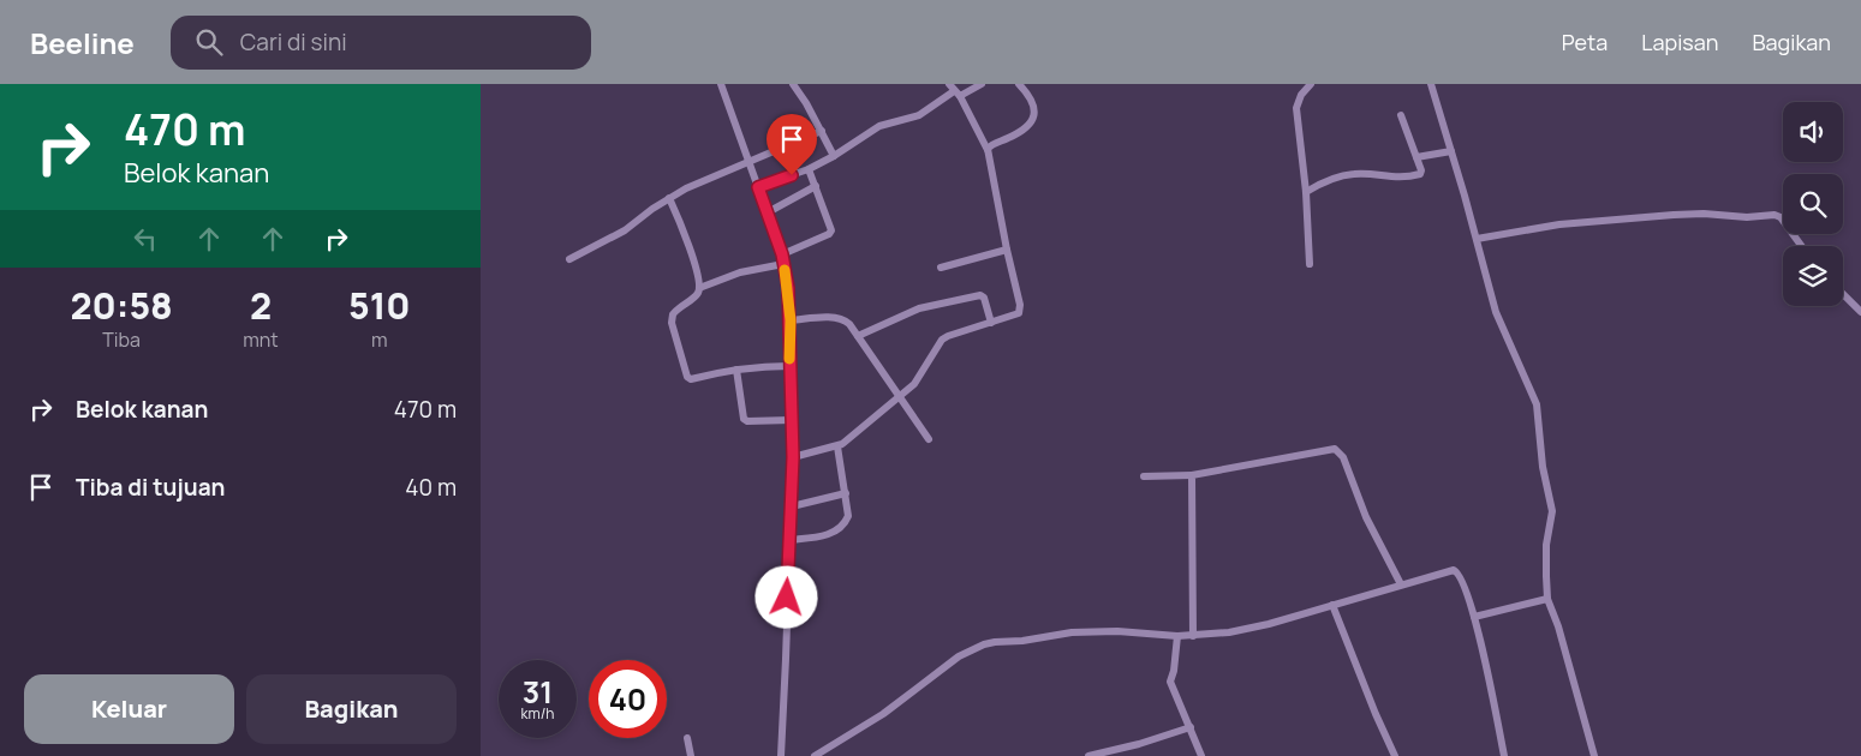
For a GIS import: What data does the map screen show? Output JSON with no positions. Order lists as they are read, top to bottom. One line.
{"page":{"header":"Beeline","search":"Cari di sini","nav":["Peta","Lapisan","Bagikan"],"turn":["470 m","Belok kanan"],"eta":["20:58","Tiba","2","mnt","510","m"],"list":[{"name":"Belok kanan","value":"470 m"},{"name":"Tiba di tujuan","value":"40 m"}],"speed":"31 km/h","limit":"40","buttons":["Keluar","Bagikan"]}}
